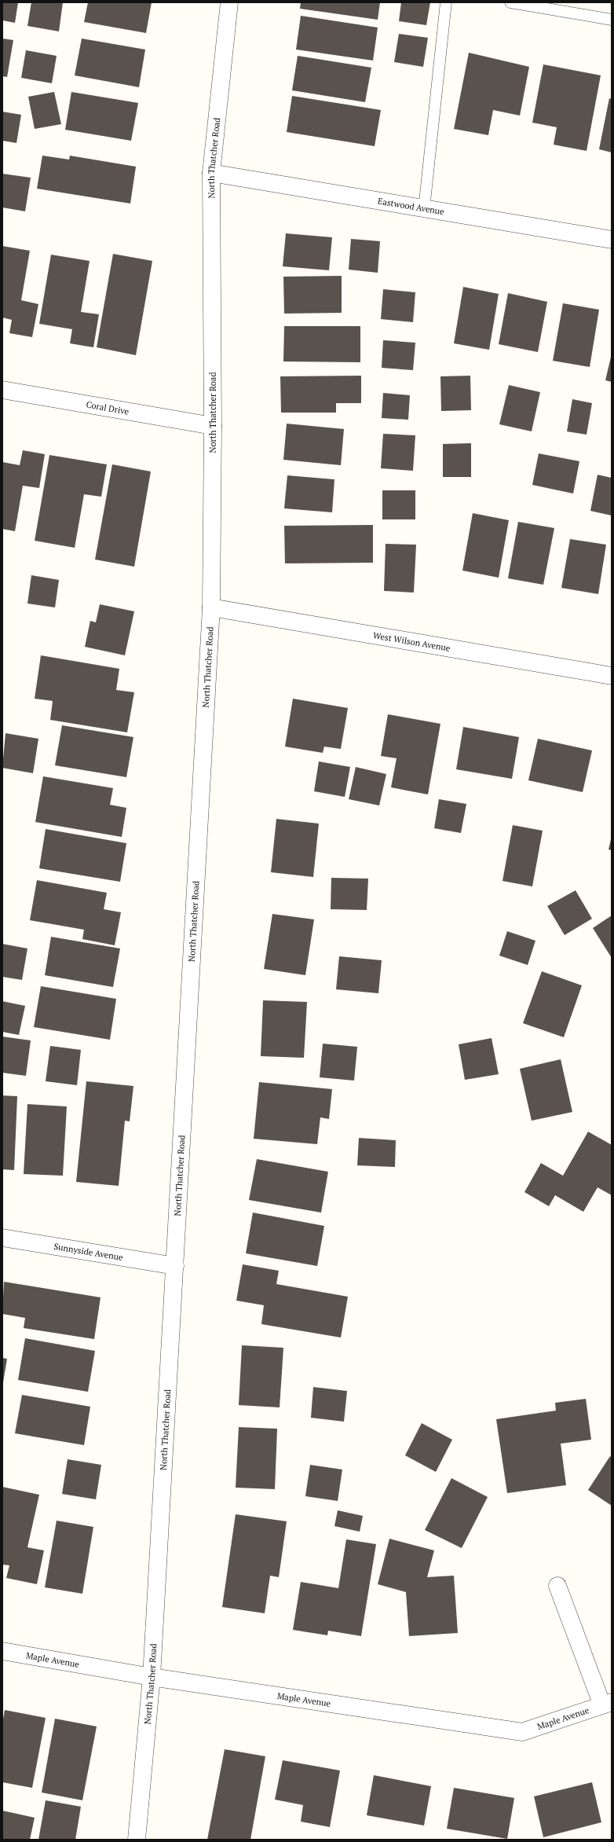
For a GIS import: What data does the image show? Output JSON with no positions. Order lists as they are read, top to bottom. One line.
{"streets":{"street":["North Thatcher Road","Eastwood Avenue","Coral Drive","West Wilson Avenue","Sunnyside Avenue","Maple Avenue"]},"crossings":[["North Thatcher Road","Eastwood Avenue"],["North Thatcher Road","Coral Drive"],["North Thatcher Road","West Wilson Avenue"],["North Thatcher Road","Sunnyside Avenue"],["North Thatcher Road","Maple Avenue"]]}
